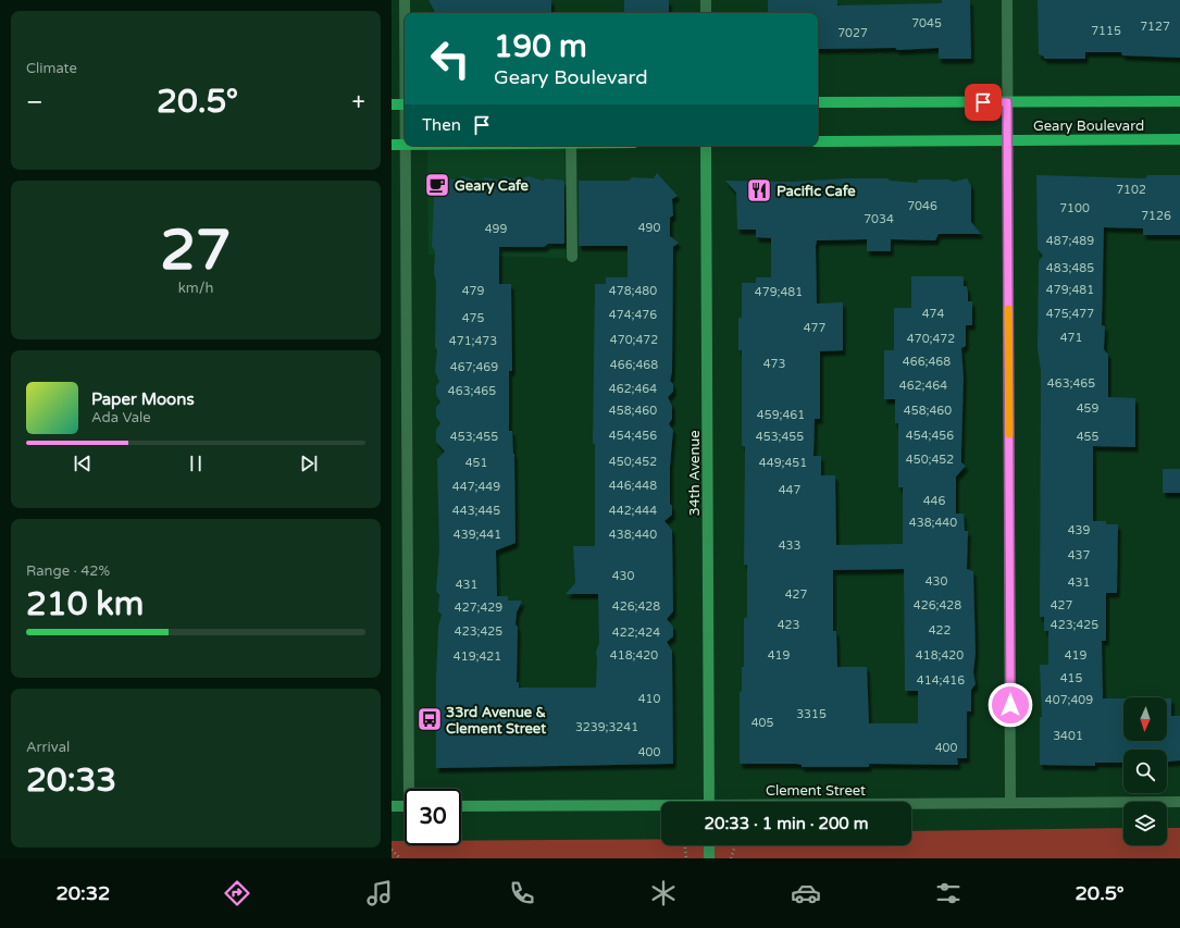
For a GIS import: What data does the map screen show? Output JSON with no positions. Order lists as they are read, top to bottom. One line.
{"streets":{"main road":["Geary Boulevard"],"street":["34th Avenue","Clement Street"]},"places":{"cafe":["Geary Cafe"],"restaurant":["Pacific Cafe"],"bus stop":["33rd Avenue & Clement Street"]},"house_numbers":["7045","7127","7115","7027","7102","7046","7100","7126","7034","490","499","487;489","483;485","479;481","479","478;480","479;481","474","475;477","474;476","475","477","471","470;472","470;472","471;473","466;468","473","466;468","467;469","463;465","462;464","462;464","463;465","459","458;460","458;460","459;461","454;456","454;456","453;455","453;455","455","450;452","450;452","451","449;451","446;448","447;449","447","446","443;445","442;444","438;440","439","439;441","438;440","433","437","430","430","431","431","427","426;428","427","426;428","427;429","423","423;425","422","423;425","422;424","418;420","419","418;420","419","419;421","415","414;416","410","407;409","3315","405","3239;3241","3401","400","400"],"north":"bottom","page":{"tile":["Climate",["27","km/h"],["Range · 42%","210 km"],["Arrival","20:33"]],"turn":["190 m","Geary Boulevard"],"heat":["−","20.5°","+"],"then":"Then","song":["Paper Moons","Ada Vale"],"limit":"30","trip":"20:33 · 1 min · 200 m","tabs":["20:32","20.5°"]}}
